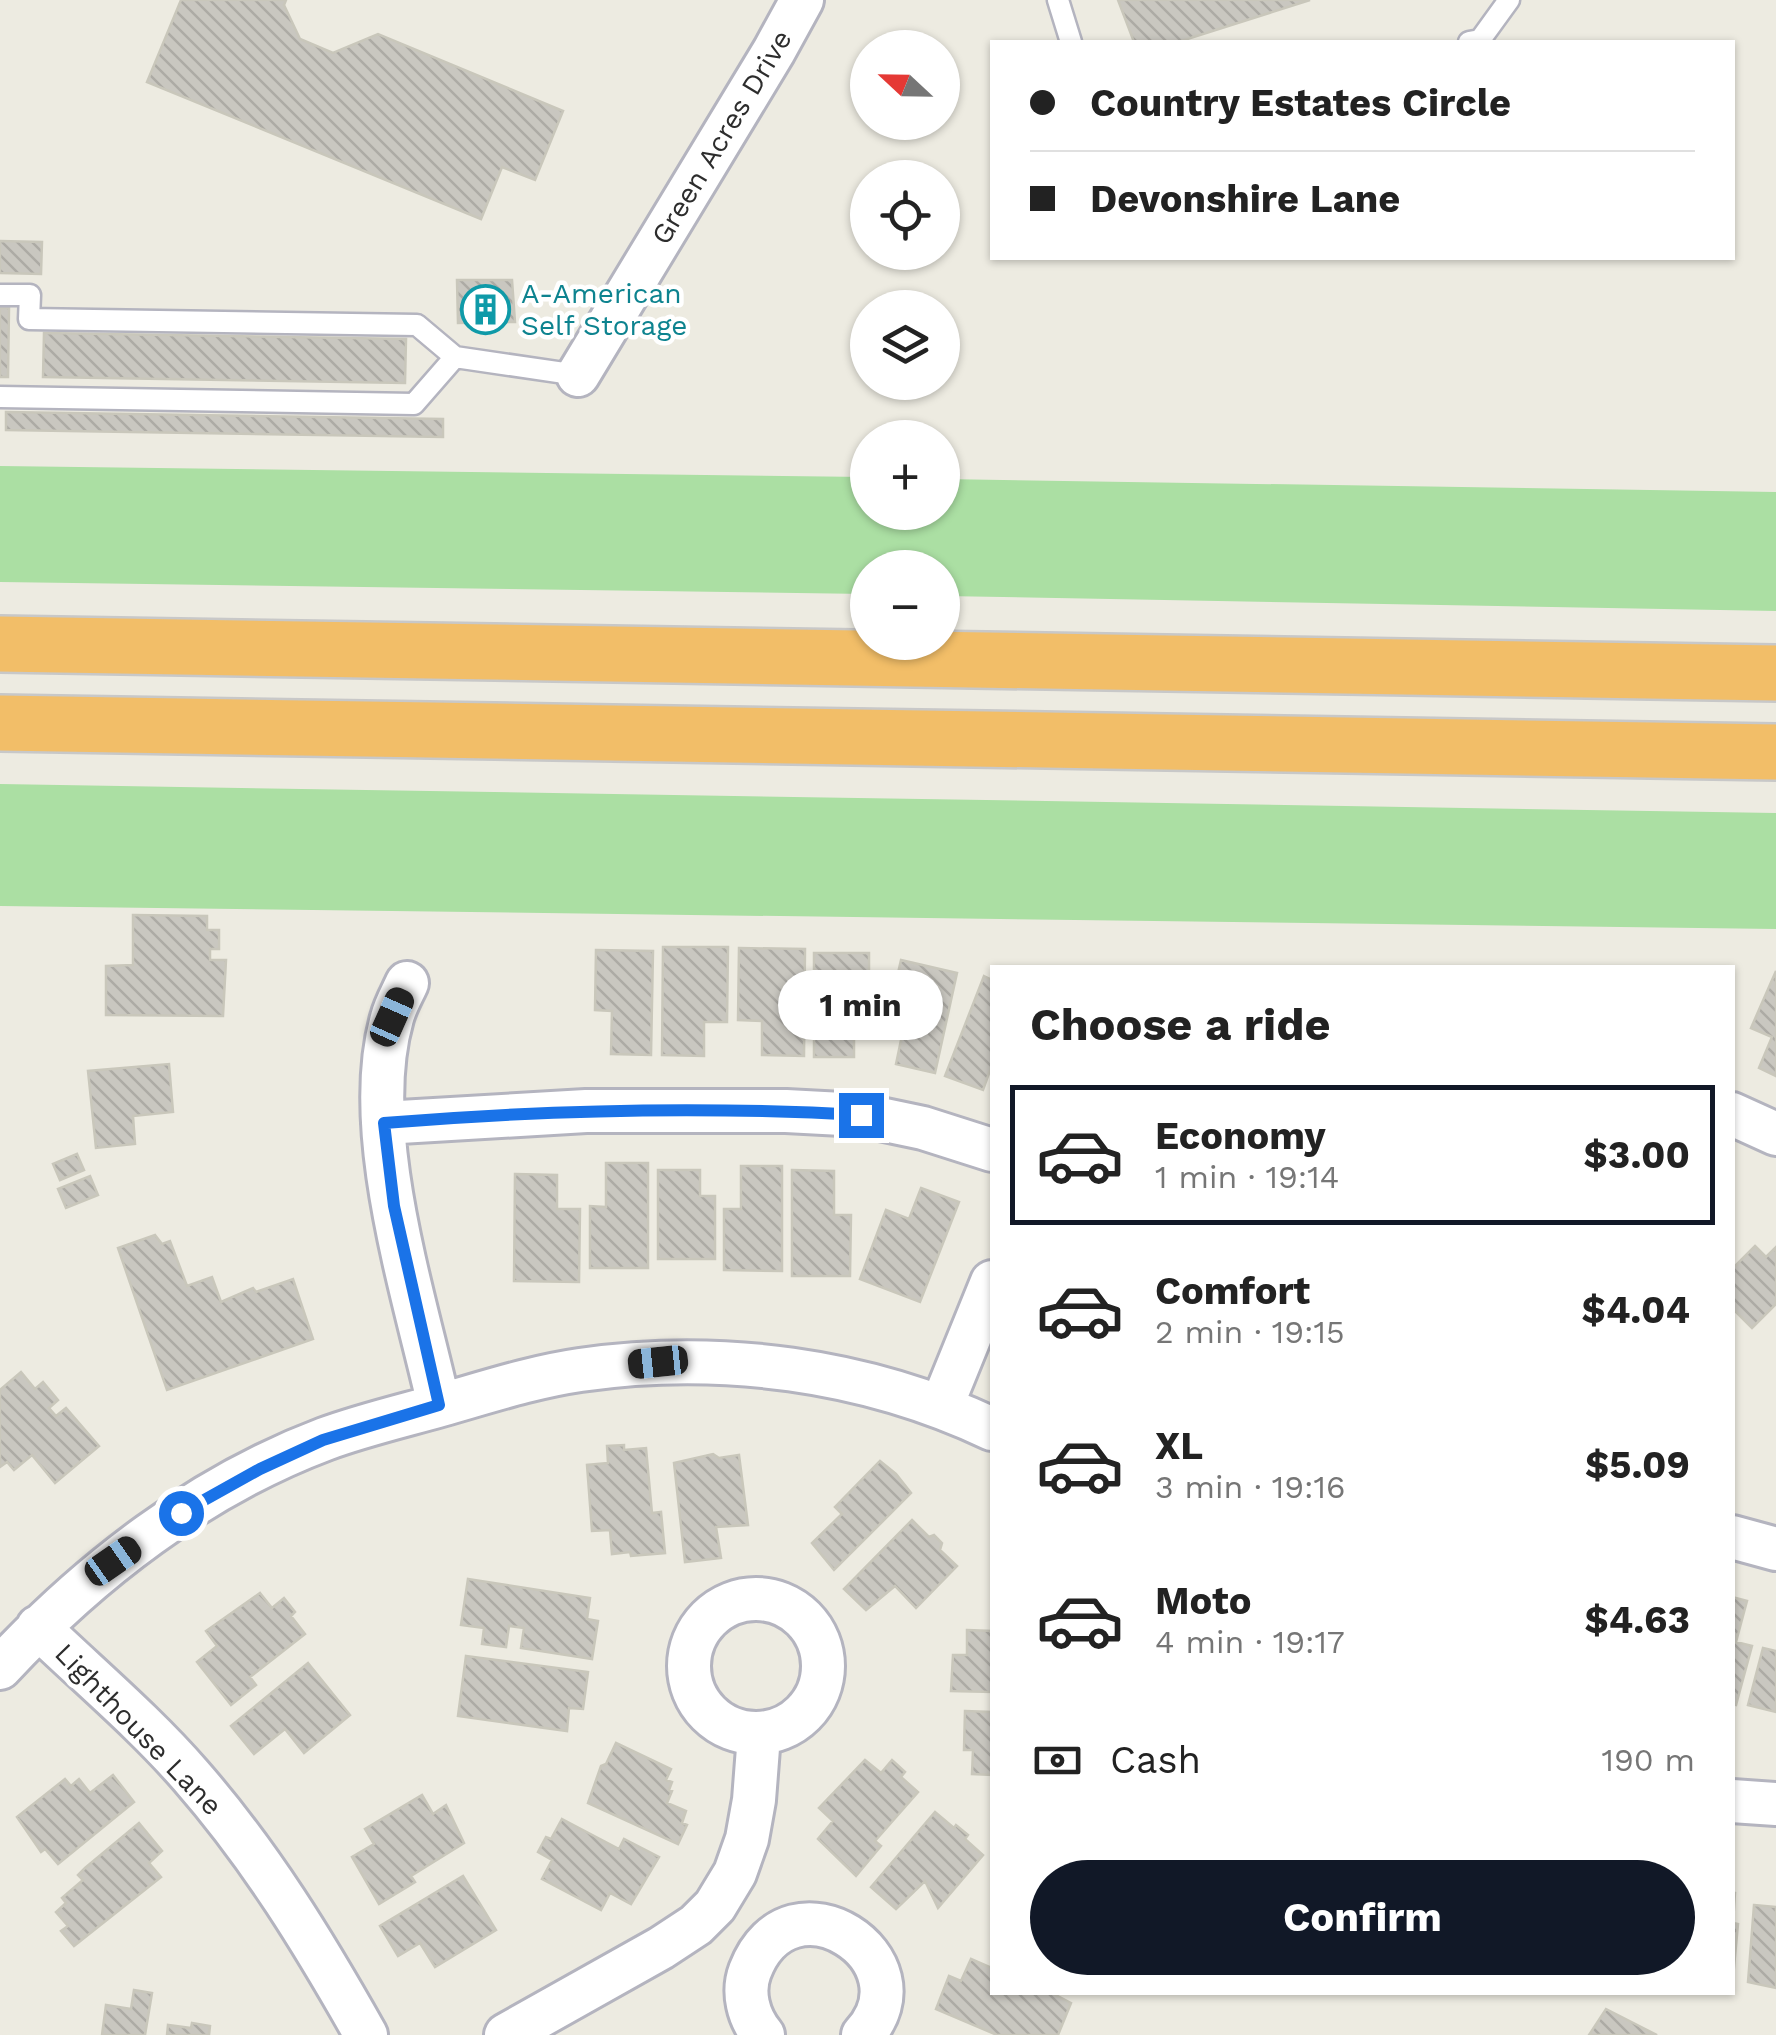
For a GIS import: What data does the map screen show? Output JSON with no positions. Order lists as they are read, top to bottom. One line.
{"streets":{"street":["Green Acres Drive","Lighthouse Lane"]},"places":{"building":["A-American Self Storage"]},"north":"left","page":{"map_buttons":["+","−"],"banner":["Country Estates Circle","Devonshire Lane"],"heading":"Choose a ride","bubble":"1 min","list":[{"name":"Economy","note":"1 min · 19:14","value":"$3.00"},{"name":"Comfort","note":"2 min · 19:15","value":"$4.04"},{"name":"XL","note":"3 min · 19:16","value":"$5.09"},{"name":"Moto","note":"4 min · 19:17","value":"$4.63"}],"pay":["Cash","190 m"],"buttons":"Confirm"}}
